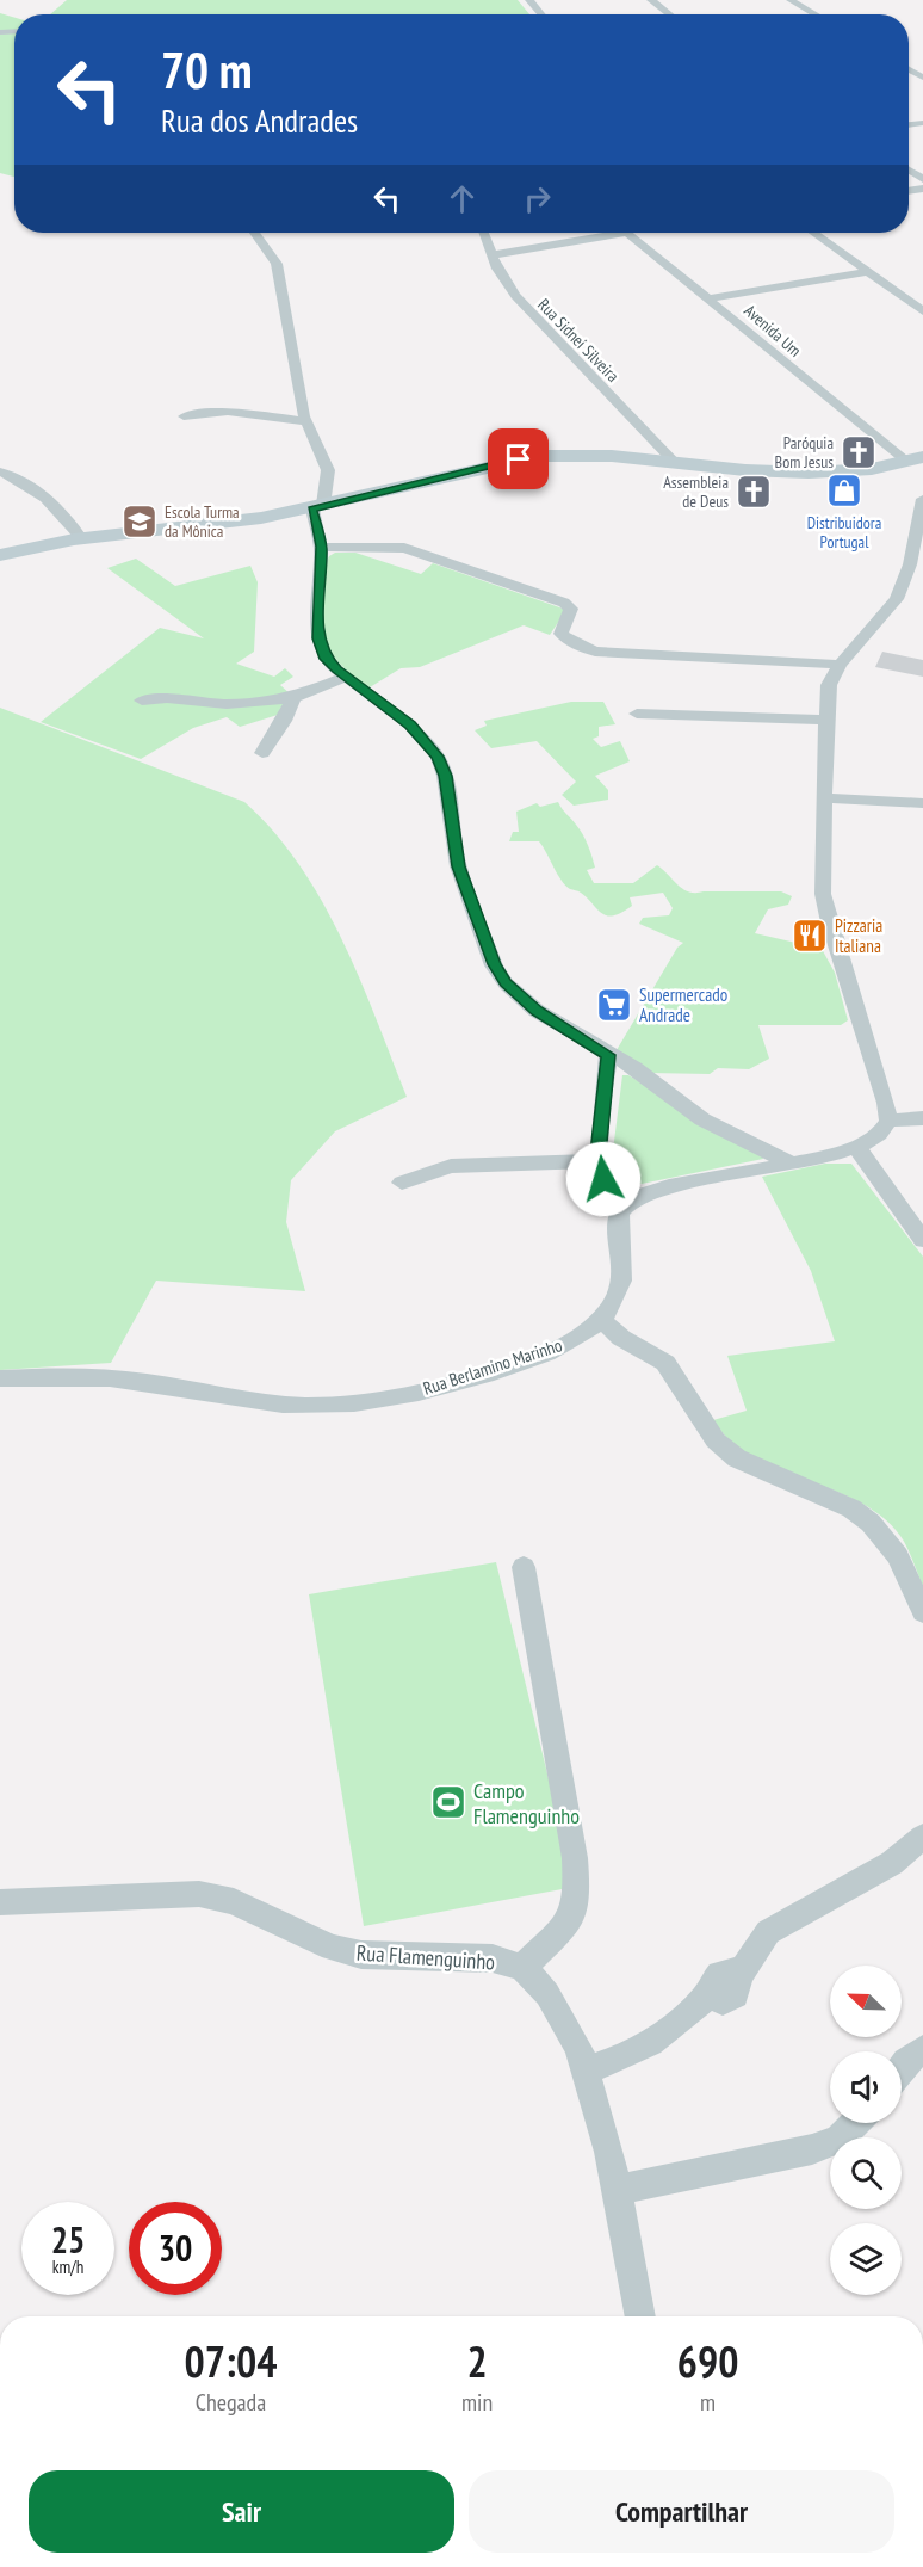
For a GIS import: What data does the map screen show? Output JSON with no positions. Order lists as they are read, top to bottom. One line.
{"streets":{"street":["Avenida Um","Rua Sidnei Silveira","Rua Berlamino Marinho","Rua Flamenguinho"]},"places":{"church":["Paróquia Bom Jesus","Assembleia de Deus"],"shop":["Distribuidora Portugal"],"school or university":["Escola Turma da Mônica"],"restaurant":["Pizzaria Italiana"],"supermarket":["Supermercado Andrade"],"sports":["Campo Flamenguinho"]},"north":"top left","page":{"turn":["70 m","Rua dos Andrades"],"speed":"25 km/h","limit":"30","eta":["07:04","Chegada","2","min","690","m"],"buttons":["Sair","Compartilhar"]}}
